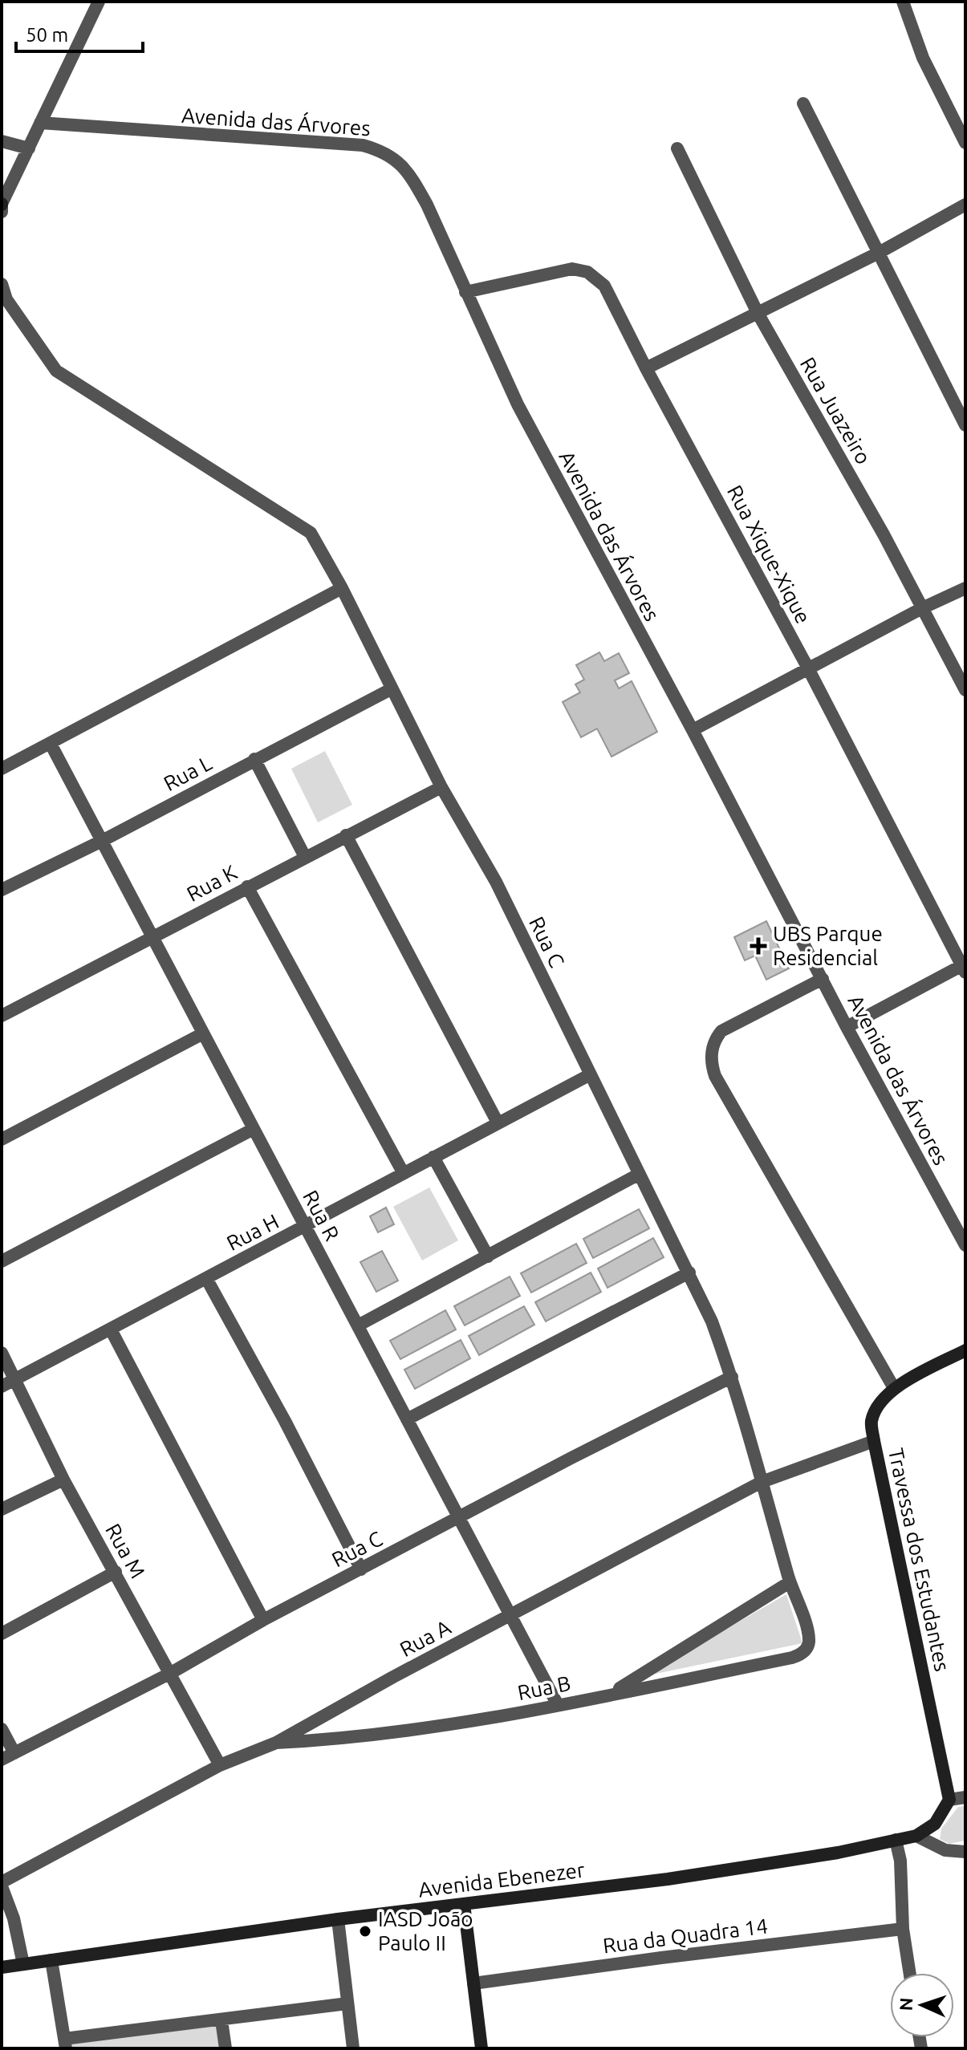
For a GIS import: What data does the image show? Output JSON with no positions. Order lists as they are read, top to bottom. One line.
{"streets":{"street":["Avenida das Árvores","Rua Juazeiro","Rua Xique-Xique","Rua L","Rua K","Rua C","Rua R","Rua H","Rua M","Travessa dos Estudantes","Rua A","Rua B","Avenida Ebenezer","Rua da Quadra 14"]},"crossings":[["Avenida das Árvores","Rua Xique-Xique"],["Rua L","Rua C"],["Rua L","Rua R"],["Rua K","Rua C"],["Rua K","Rua R"],["Rua C","Rua R"],["Rua C","Rua H"],["Rua C","Rua M"],["Rua C","Rua A"],["Rua C","Rua B"],["Rua R","Rua H"],["Rua R","Rua A"],["Rua R","Rua B"],["Rua H","Rua M"],["Rua M","Rua A"],["Travessa dos Estudantes","Rua A"],["Rua A","Rua B"]],"places":{"health":["UBS Parque Residencial"],"other":["IASD João Paulo II"]},"scale_bar":"50 m","north":"left"}
